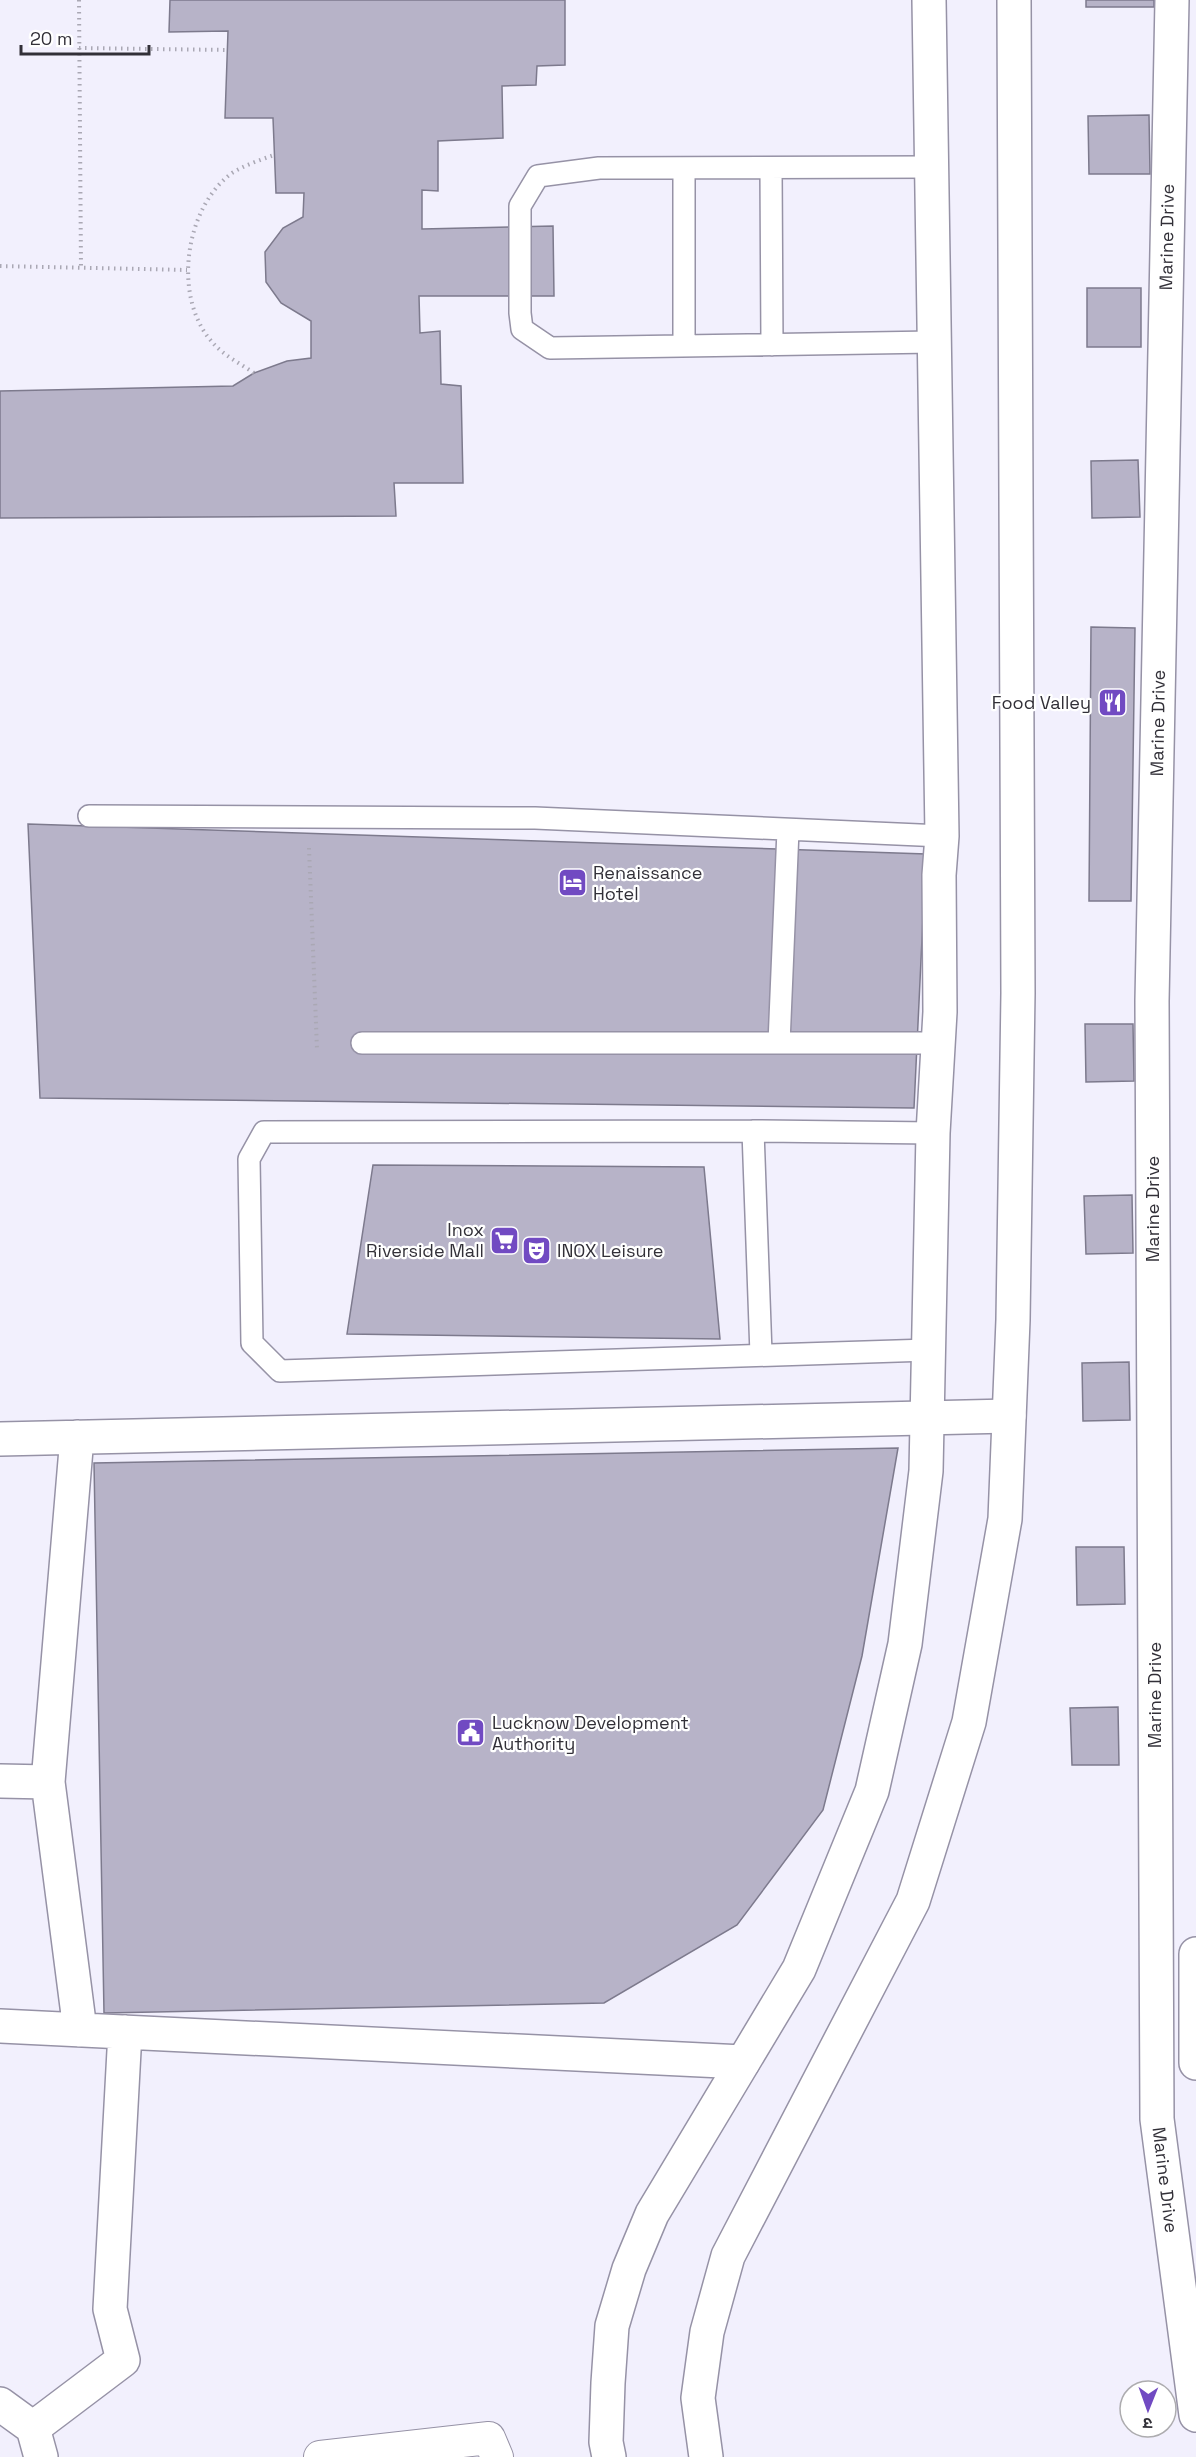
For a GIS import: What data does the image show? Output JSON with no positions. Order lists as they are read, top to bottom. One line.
{"streets":{"street":["Marine Drive"]},"places":{"restaurant":["Food Valley"],"hotel":["Renaissance Hotel"],"supermarket":["Inox Riverside Mall"],"theatre":["INOX Leisure"],"public building":["Lucknow Development Authority"]},"scale_bar":"20 m","north":"bottom"}
